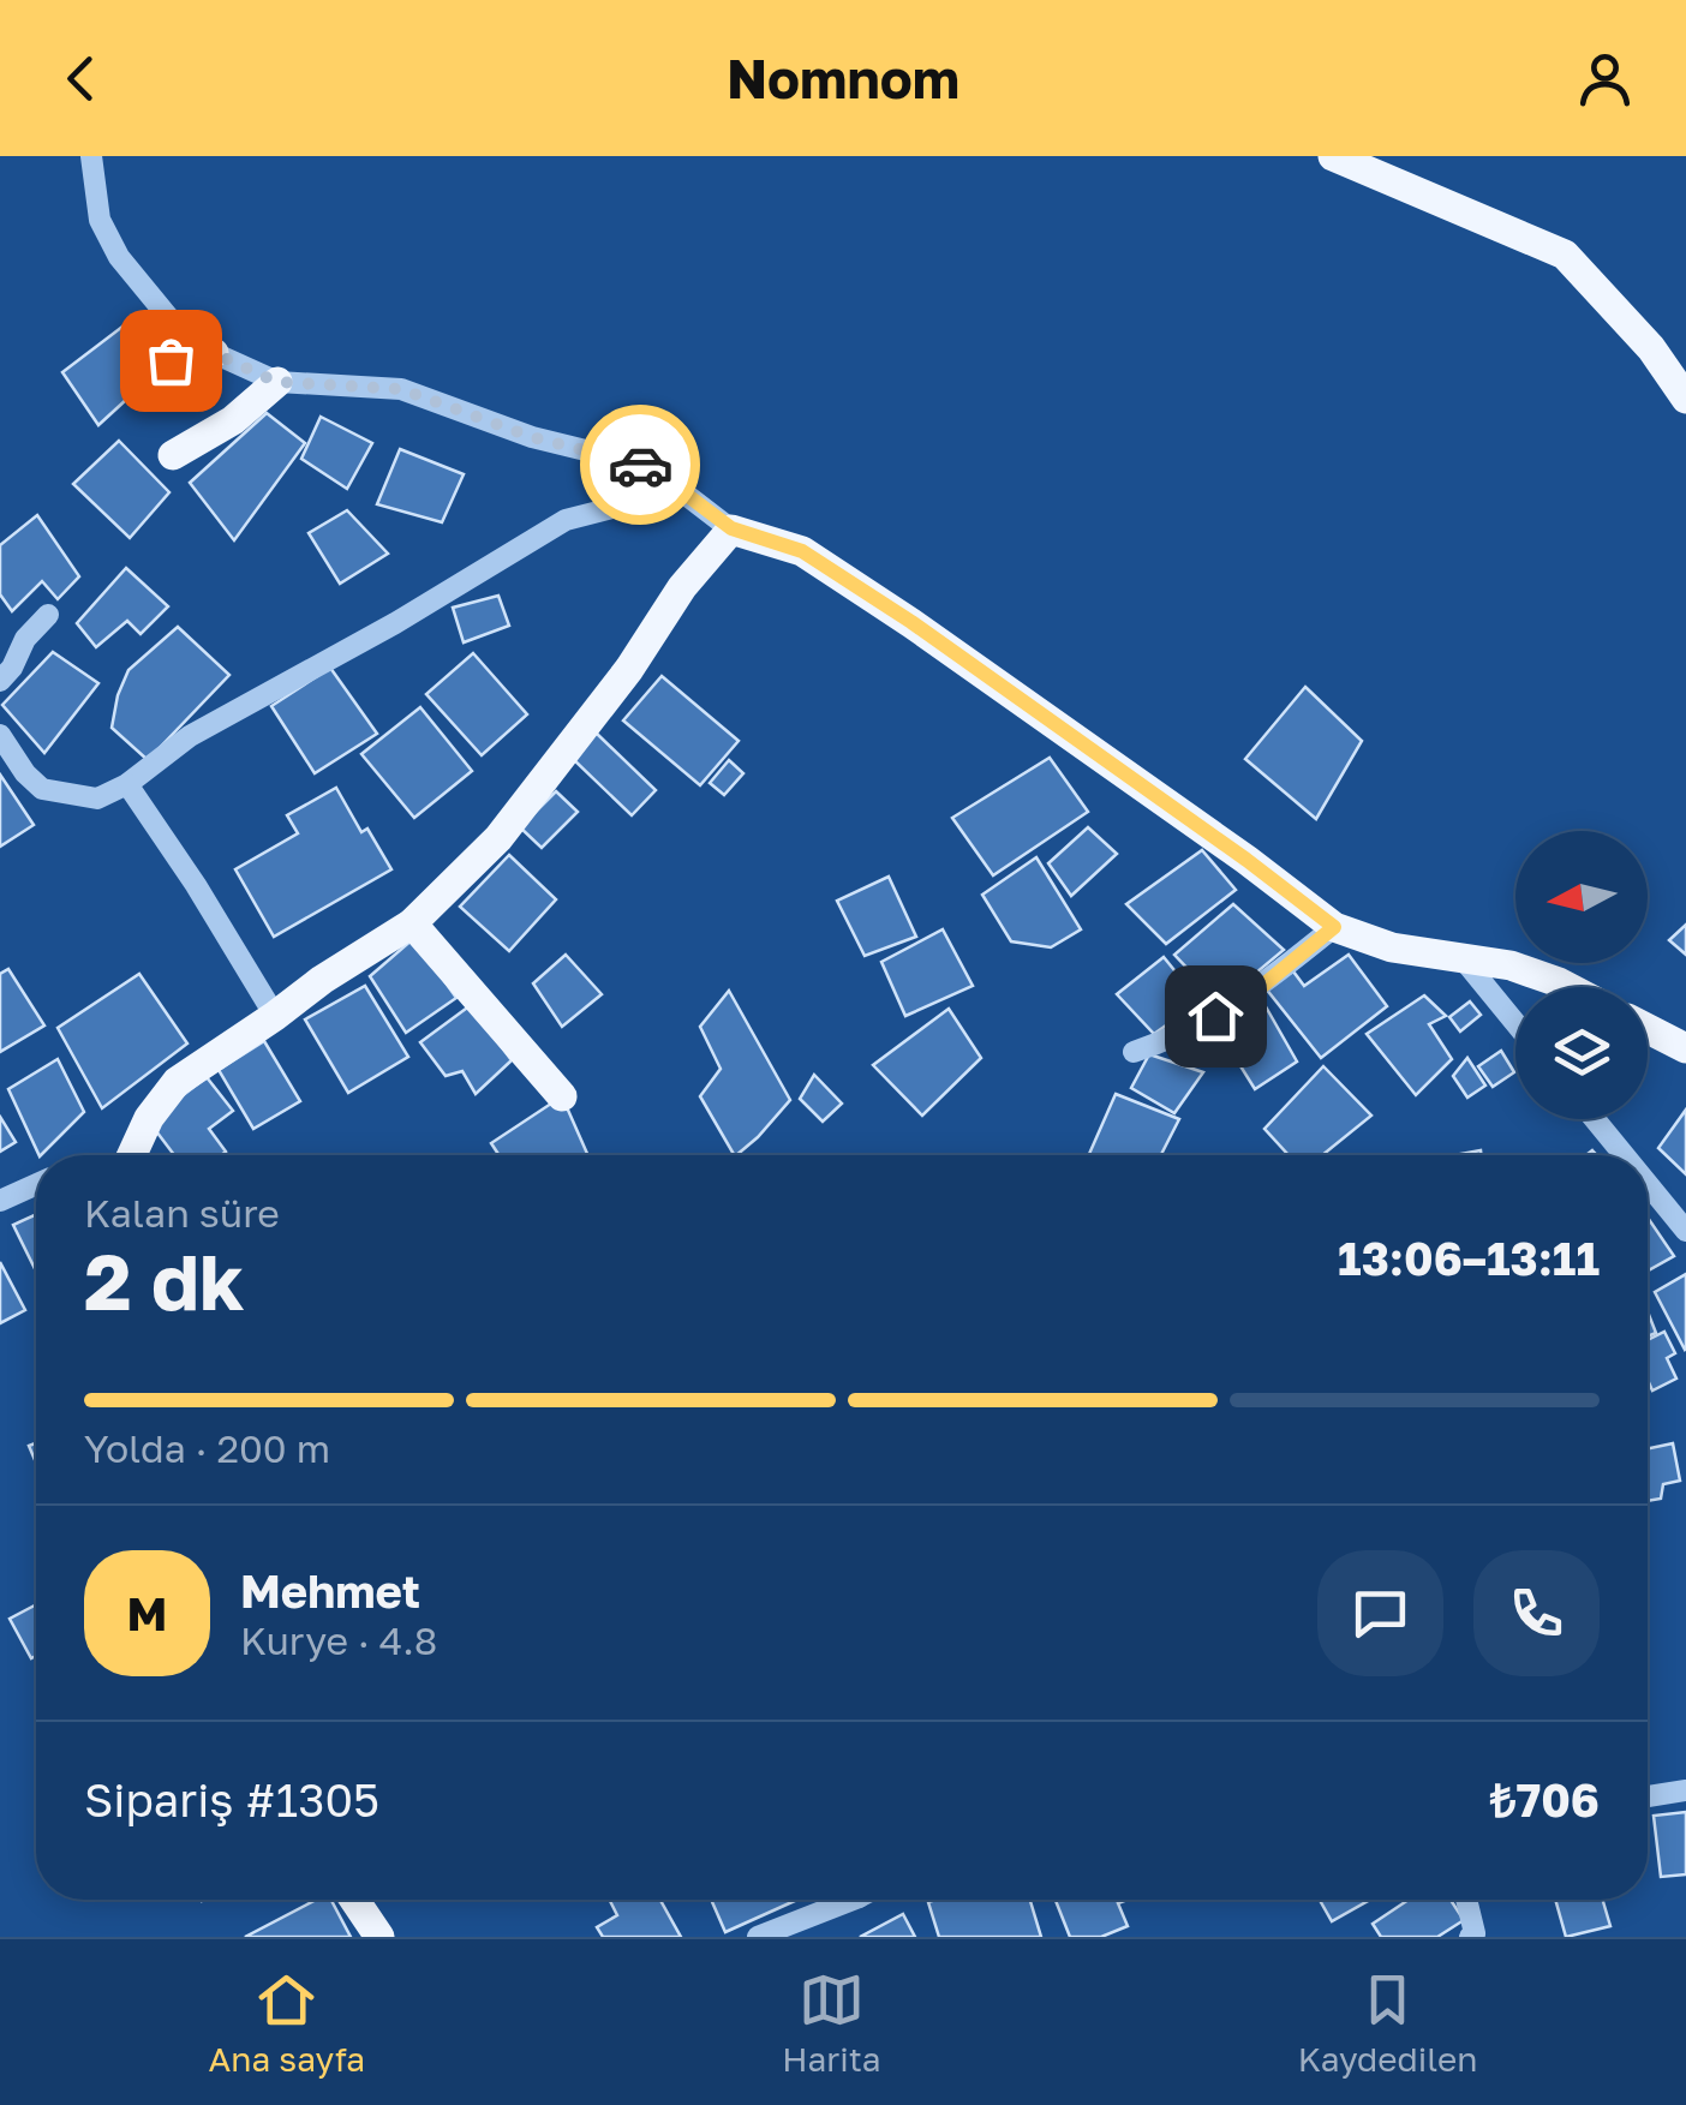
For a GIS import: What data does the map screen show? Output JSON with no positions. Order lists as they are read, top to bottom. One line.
{"north":"left","page":{"header":"Nomnom","heading":["2 dk","Kalan süre","13:06–13:11"],"panel":["Mehmet","Kurye · 4.8","Sipariş #1305","₺706"],"bar":"Yolda · 200 m","round":"M","tabs":["Ana sayfa","Harita","Kaydedilen"]}}
